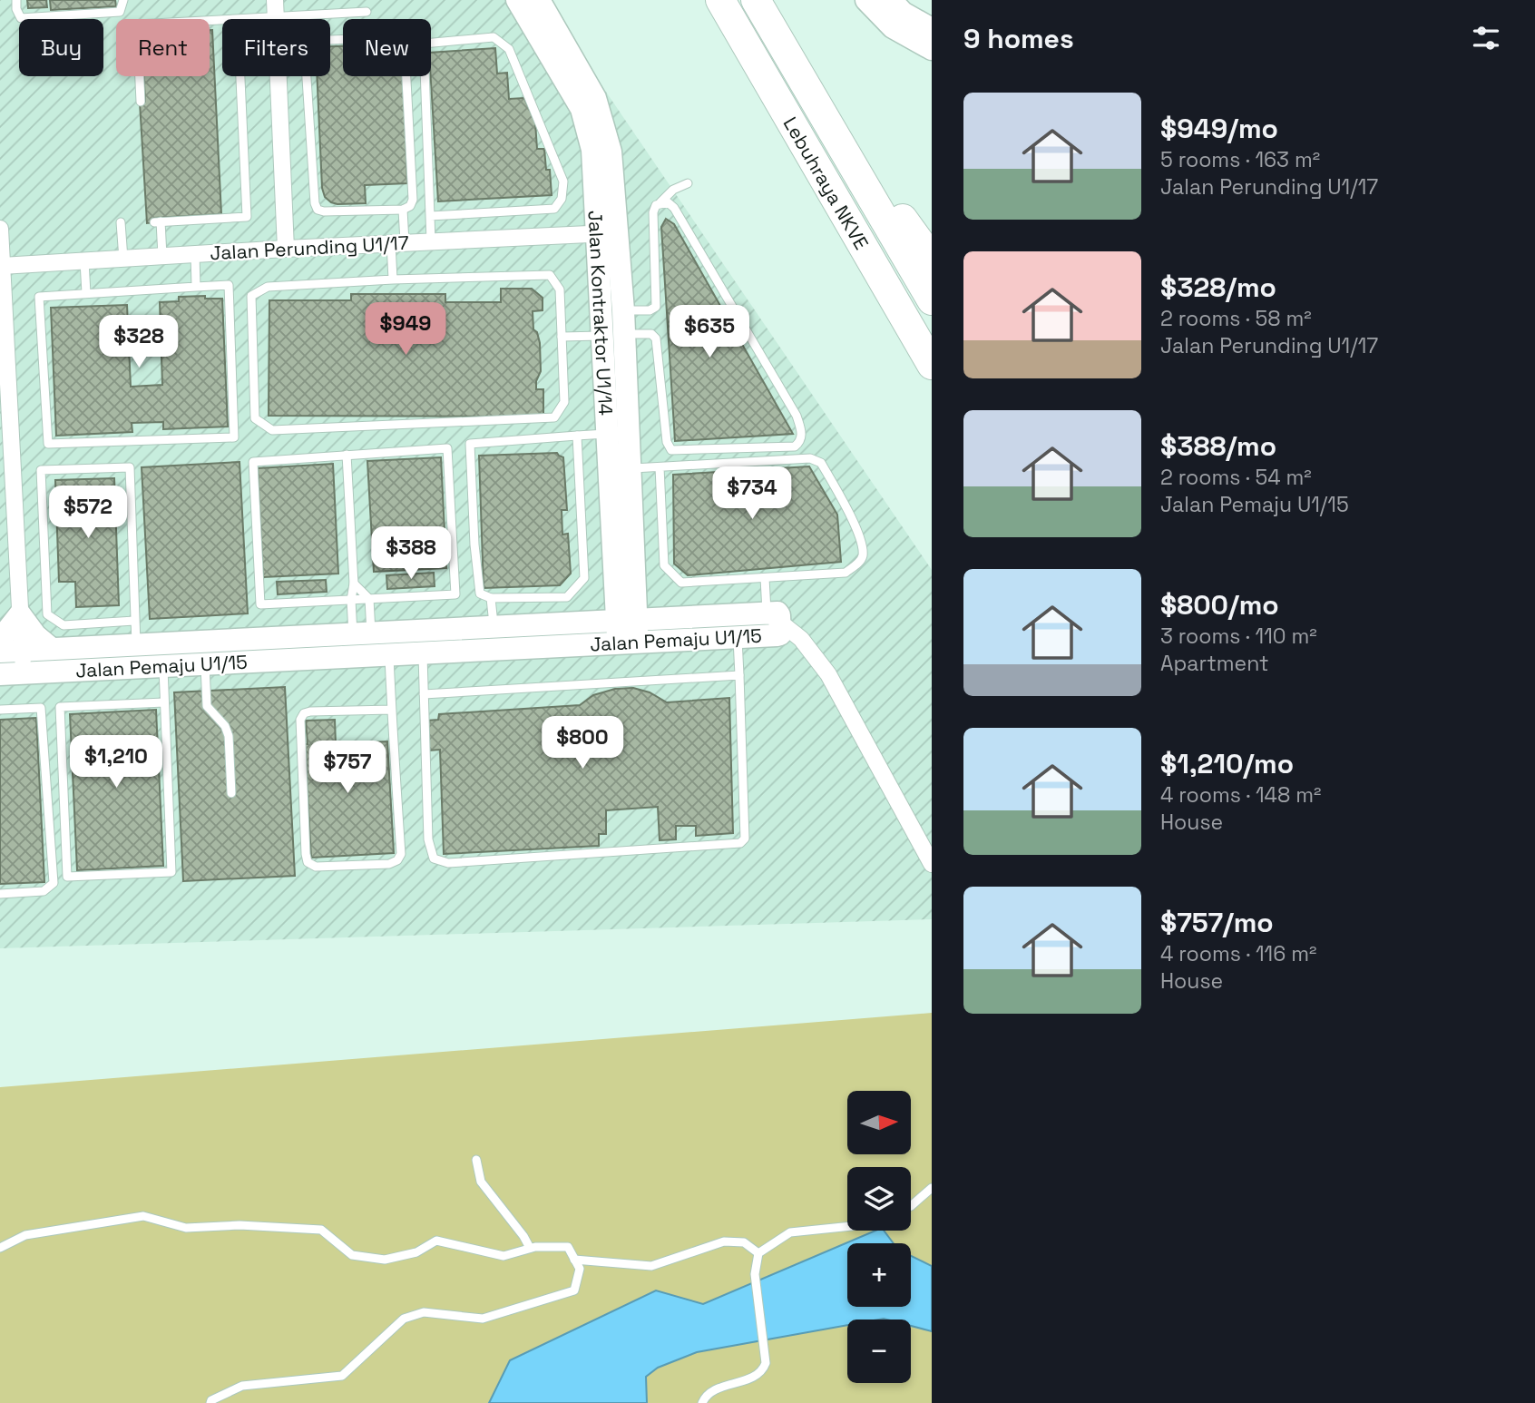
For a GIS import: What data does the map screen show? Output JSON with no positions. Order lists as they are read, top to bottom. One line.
{"streets":{"highway":["Lebuhraya NKVE"],"street":["Jalan Perunding U1/17","Jalan Kontraktor U1/14","Jalan Pemaju U1/15"]},"crossings":[["Jalan Perunding U1/17","Jalan Kontraktor U1/14"],["Jalan Kontraktor U1/14","Jalan Pemaju U1/15"]],"north":"right","page":{"heading":"9 homes","chip":["Buy","Rent","Filters","New"],"list":[{"name":"$949/mo","note":"5 rooms · 163 m² · Jalan Perunding U1/17"},{"name":"$328/mo","note":"2 rooms · 58 m² · Jalan Perunding U1/17"},{"name":"$388/mo","note":"2 rooms · 54 m² · Jalan Pemaju U1/15"},{"name":"$800/mo","note":"3 rooms · 110 m² · Apartment"},{"name":"$1,210/mo","note":"4 rooms · 148 m² · House"},{"name":"$757/mo","note":"4 rooms · 116 m² · House"}],"price":["$949","$635","$328","$734","$572","$388","$800","$1,210","$757"],"map_buttons":["+","−"]}}
